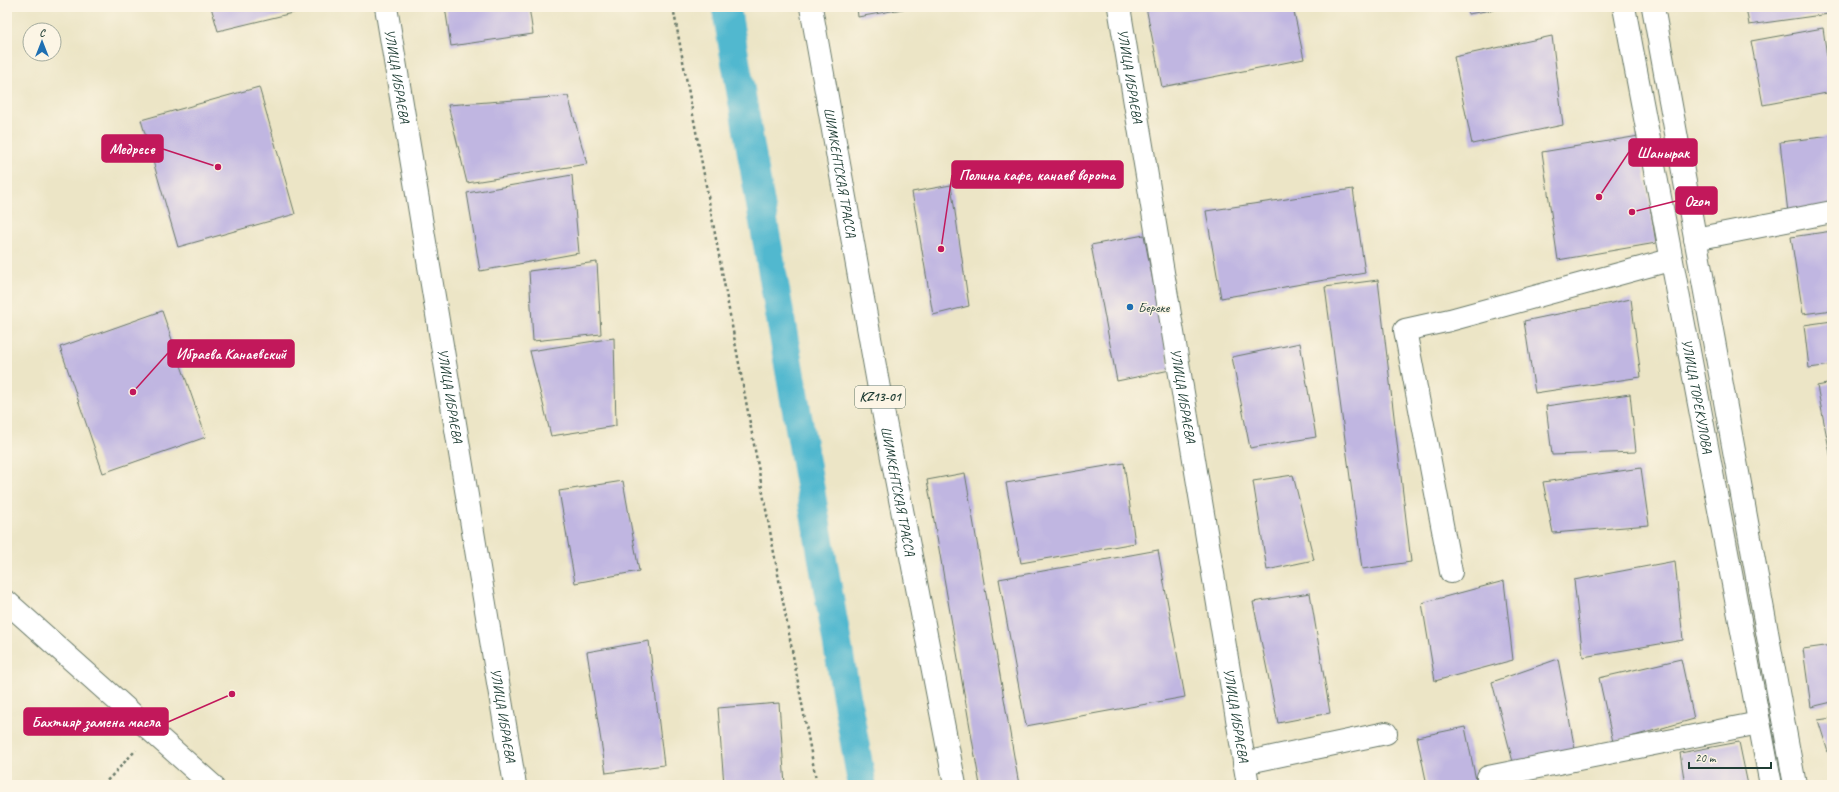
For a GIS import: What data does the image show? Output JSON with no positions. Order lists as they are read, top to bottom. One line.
{"streets":{"street":["УЛИЦА ИБРАЕВА","ШИМКЕНТСКАЯ ТРАССА","УЛИЦА ТОРЕКУЛОВА","KZ13-01"]},"places":["Медресе","Шанырак","Ozon","Полина кафе, канаев ворота","Береке","Ибраева Канаевский","Бахтияр замена масла"],"scale_bar":"20 m","north":"top"}
